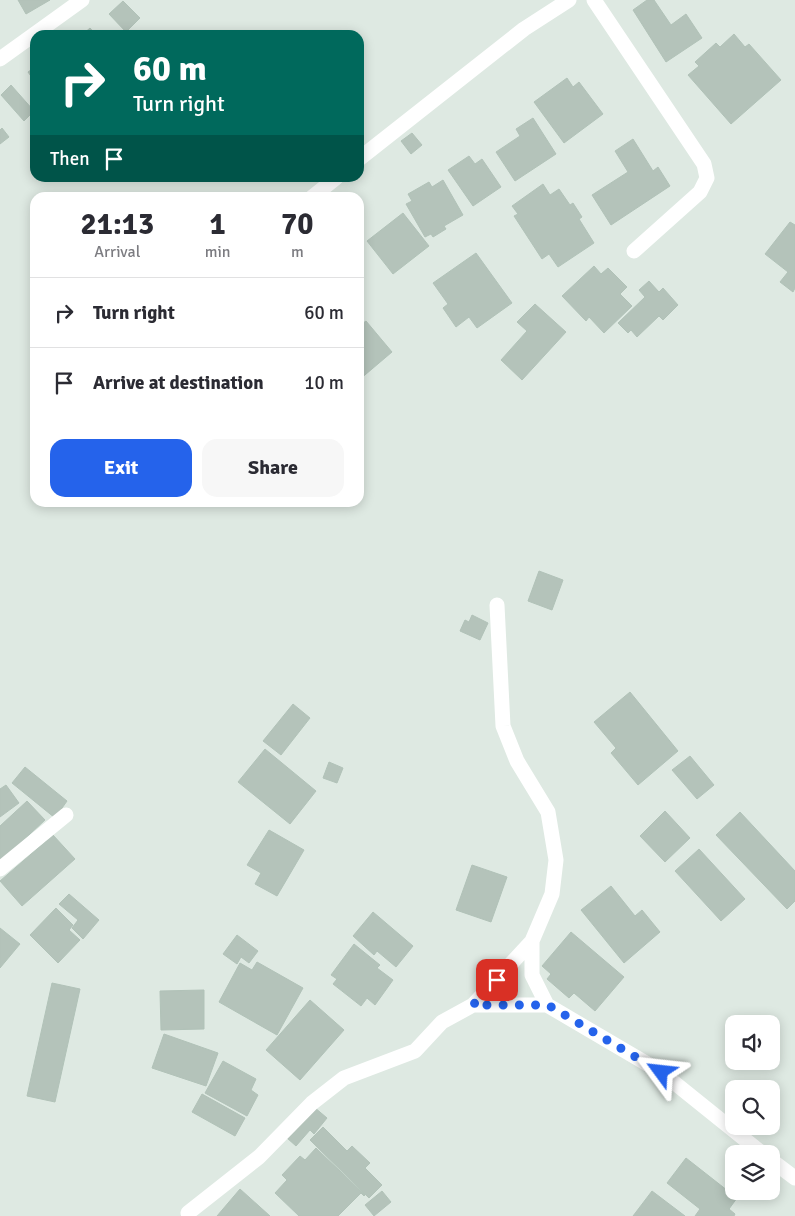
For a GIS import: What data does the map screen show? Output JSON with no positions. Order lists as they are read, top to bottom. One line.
{"page":{"turn":["60 m","Turn right"],"then":"Then","eta":["21:13","Arrival","1","min","70","m"],"list":[{"name":"Turn right","value":"60 m"},{"name":"Arrive at destination","value":"10 m"}],"buttons":["Exit","Share"]}}
